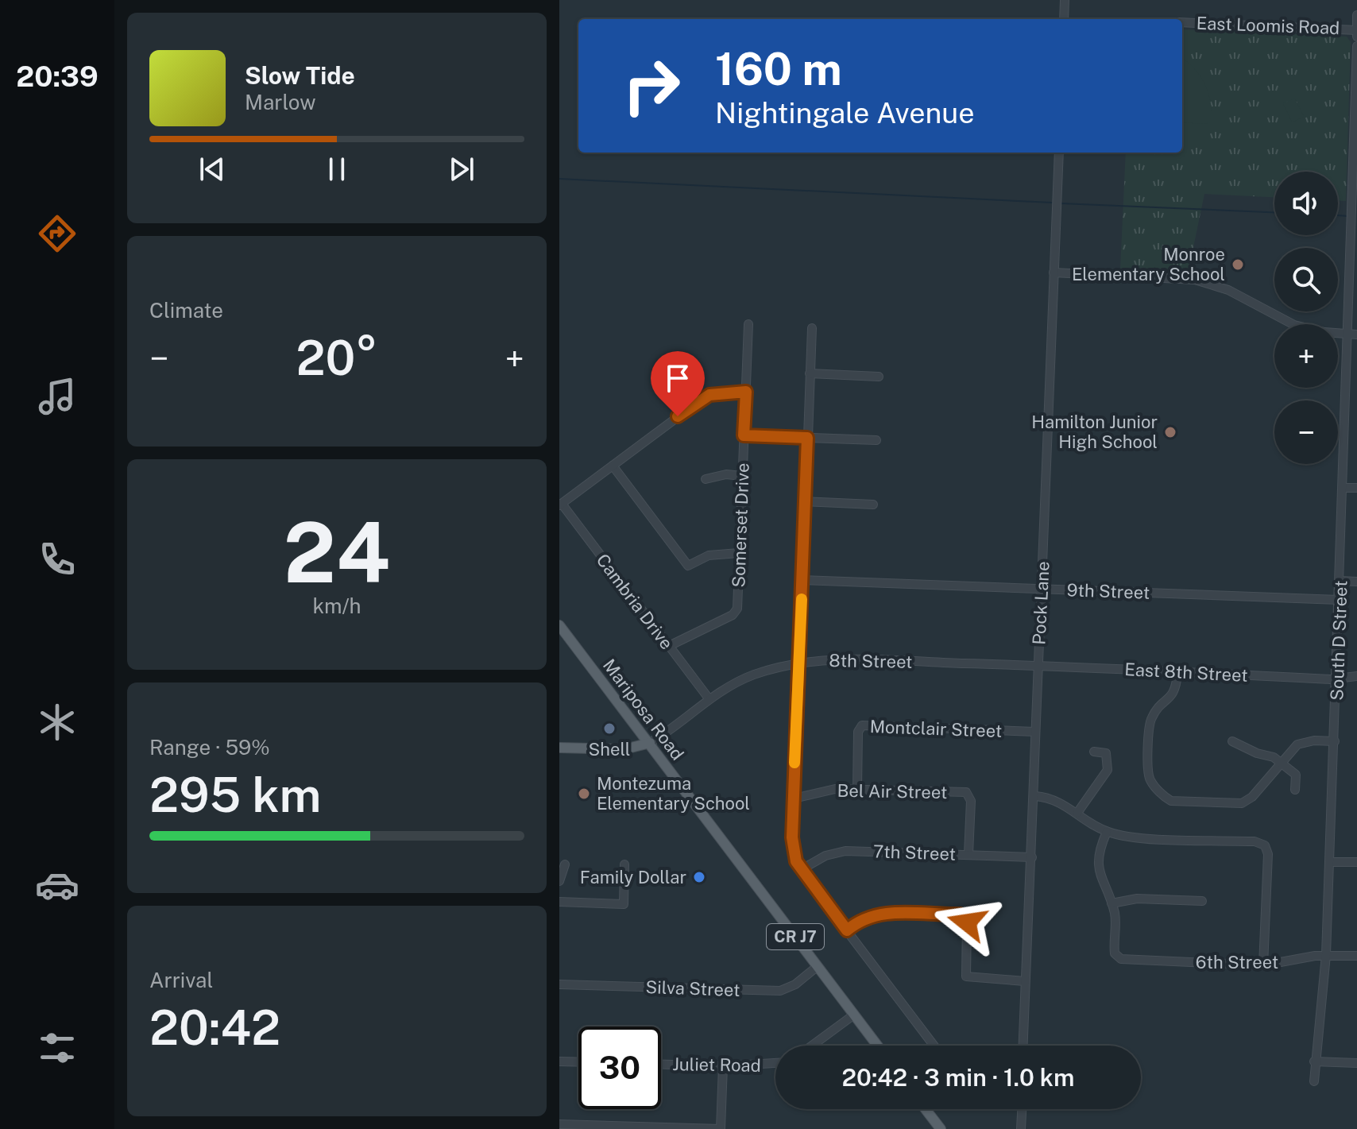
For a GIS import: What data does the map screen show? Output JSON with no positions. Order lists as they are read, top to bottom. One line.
{"streets":{"main road":["Mariposa Road","CR J7"],"street":["East Loomis Road","Somerset Drive","9th Street","Cambria Drive","Pock Lane","South D Street","8th Street","East 8th Street","Montclair Street","Bel Air Street","7th Street","6th Street","Silva Street","Juliet Road"]},"crossings":[["Somerset Drive","Cambria Drive"],["9th Street","Pock Lane"],["9th Street","South D Street"],["Cambria Drive","8th Street"],["Pock Lane","8th Street"],["Pock Lane","East 8th Street"],["Pock Lane","Montclair Street"],["Pock Lane","7th Street"],["South D Street","East 8th Street"],["South D Street","6th Street"],["8th Street","East 8th Street"],["8th Street","Mariposa Road"],["Mariposa Road","Silva Street"],["Montclair Street","Bel Air Street"],["Bel Air Street","7th Street"]],"places":["Monroe Elementary School","Hamilton Junior High School","Shell","Montezuma Elementary School","Family Dollar"],"page":{"tabs":"20:39","turn":["160 m","Nightingale Avenue"],"song":["Slow Tide","Marlow"],"map_buttons":["+","−"],"tile":["Climate",["24","km/h"],["Range · 59%","295 km"],["Arrival","20:42"]],"heat":["−","20°","+"],"limit":"30","trip":"20:42 · 3 min · 1.0 km"}}
